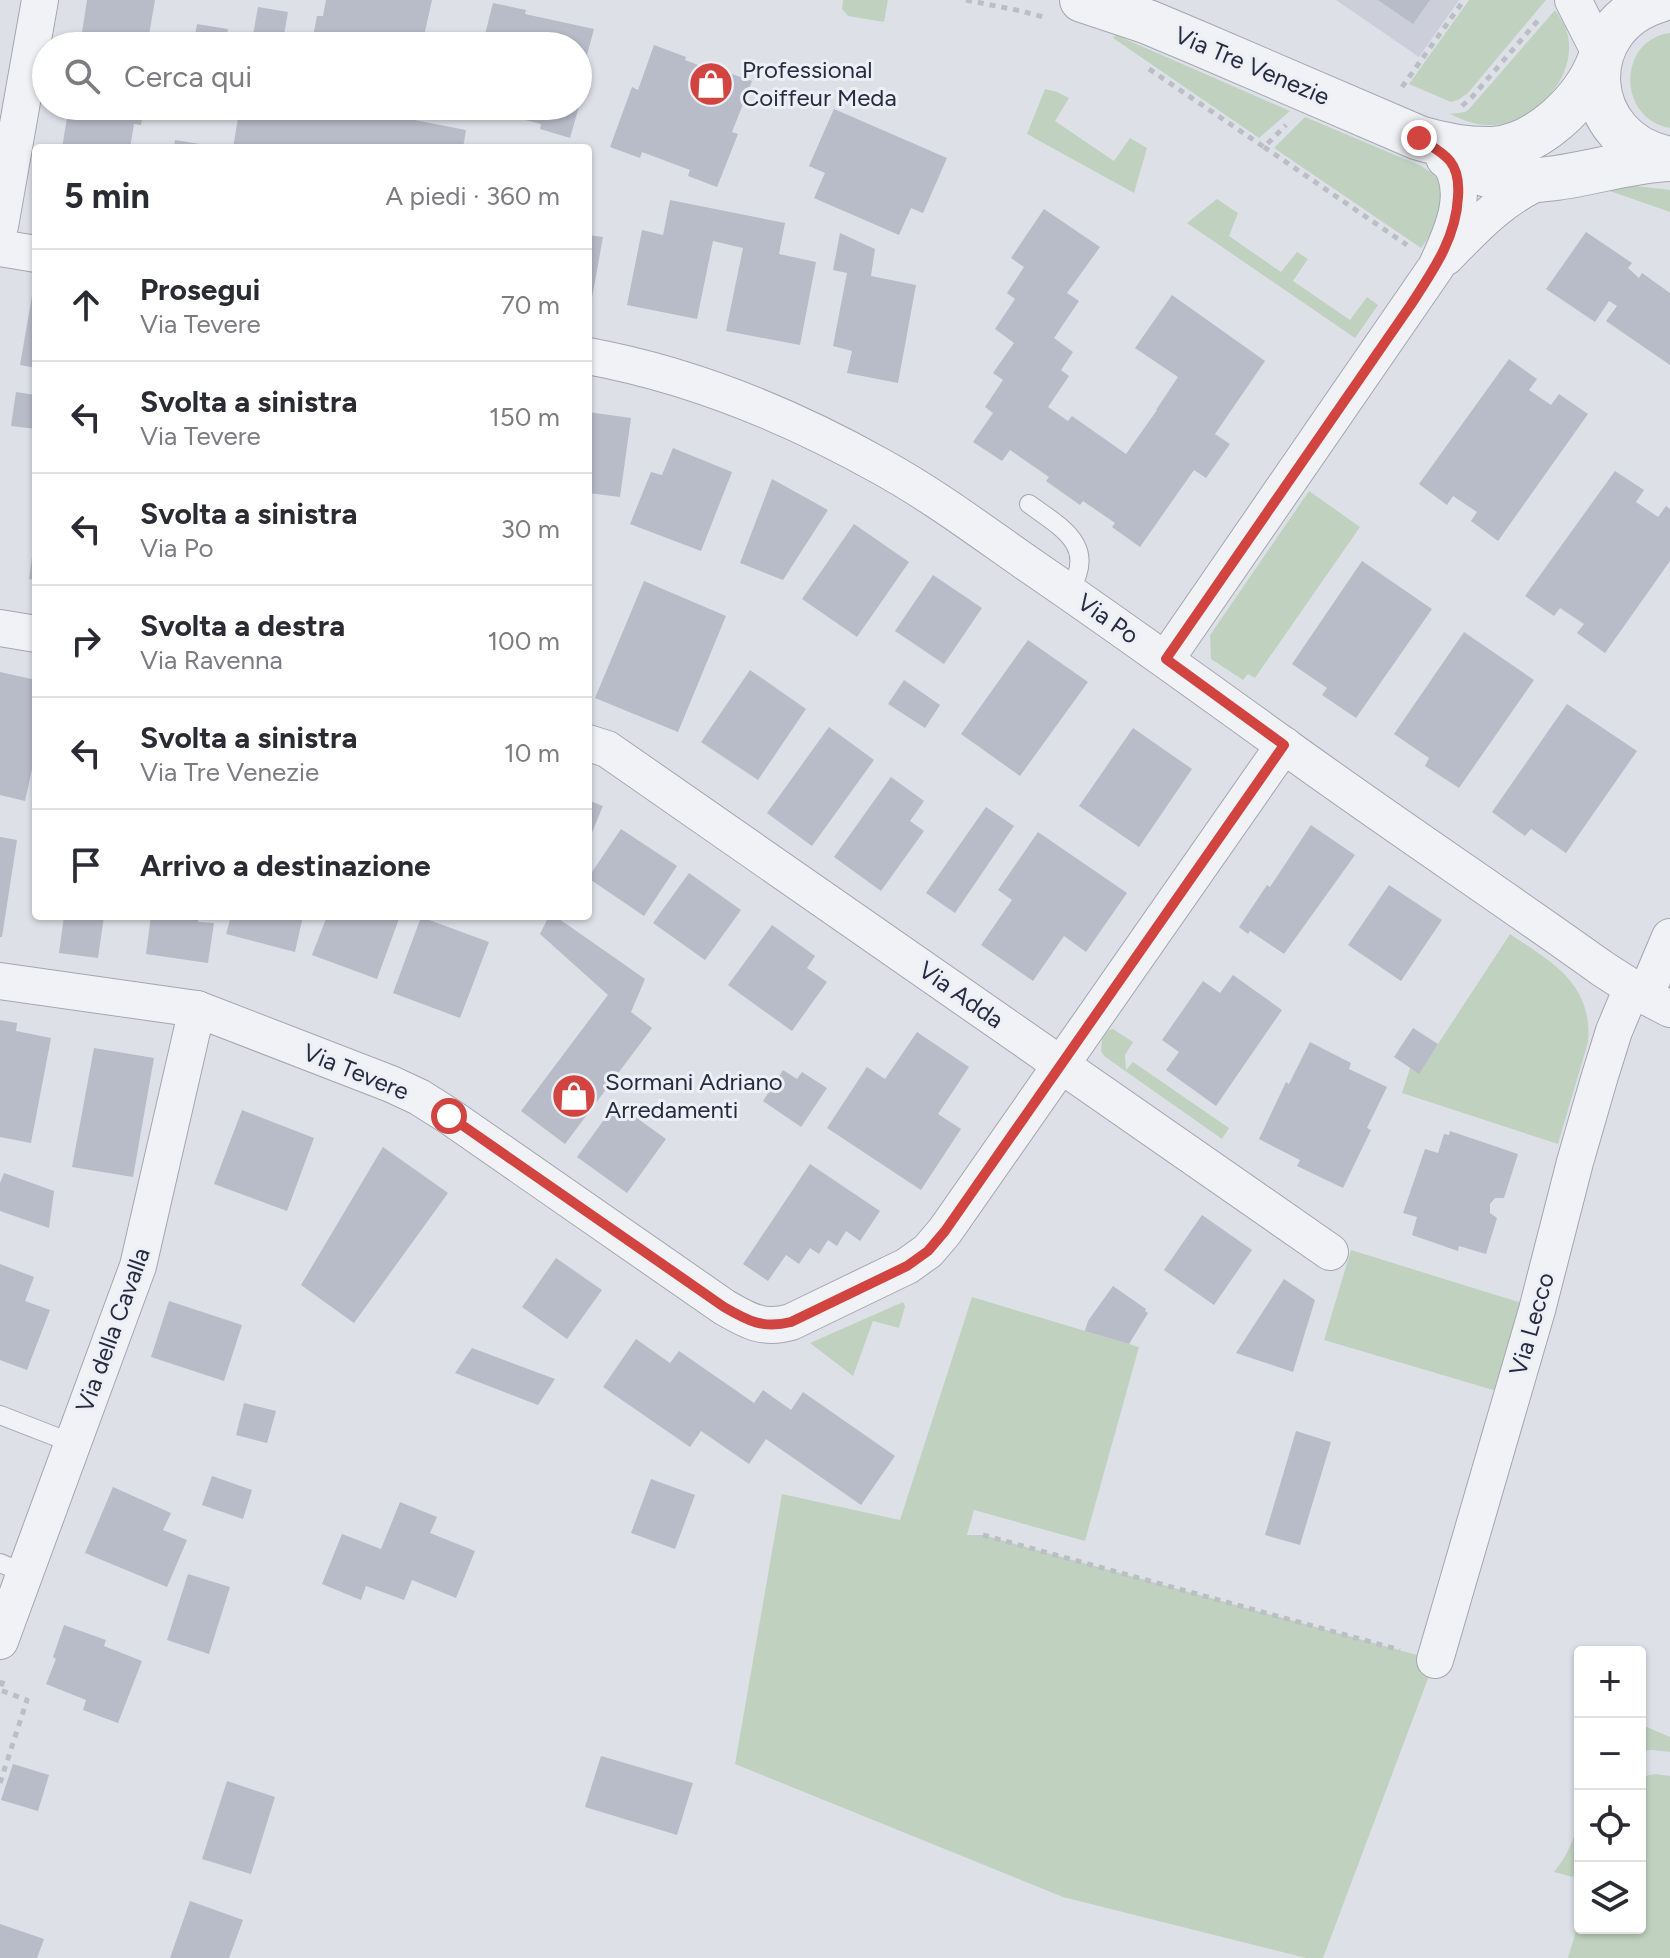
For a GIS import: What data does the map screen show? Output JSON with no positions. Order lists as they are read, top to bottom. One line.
{"streets":{"street":["Via Tre Venezie","Via Po","Via Adda","Via Tevere","Via Lecco","Via della Cavalla"]},"crossings":[["Via Po","Via Tevere"],["Via Po","Via Lecco"],["Via Adda","Via Tevere"],["Via Tevere","Via della Cavalla"]],"places":{"shop":["Professional Coiffeur Meda","Sormani Adriano Arredamenti"]},"page":{"search":"Cerca qui","heading":["5 min","A piedi · 360 m"],"list":[["Prosegui","Via Tevere","70 m"],["Svolta a sinistra","Via Tevere","150 m"],["Svolta a sinistra","Via Po","30 m"],["Svolta a destra","Via Ravenna","100 m"],["Svolta a sinistra","Via Tre Venezie","10 m"],"Arrivo a destinazione"],"map_buttons":["+","−"]}}
